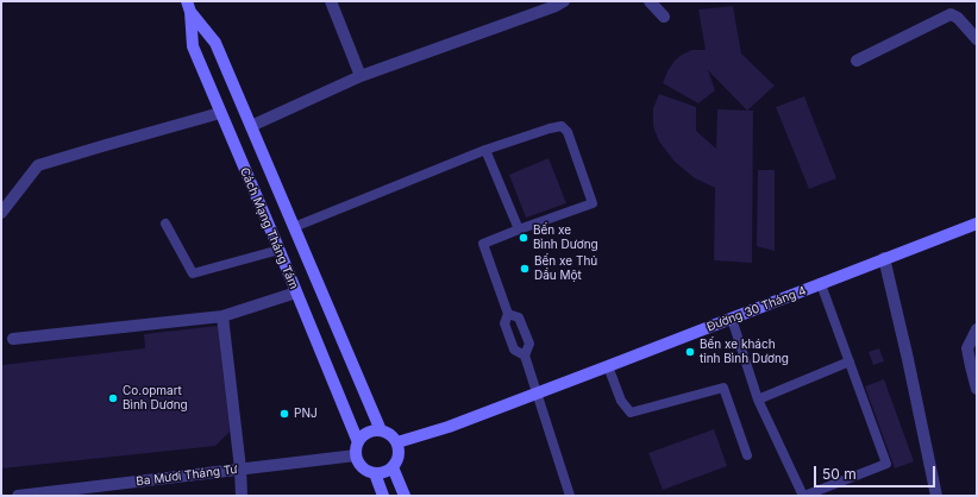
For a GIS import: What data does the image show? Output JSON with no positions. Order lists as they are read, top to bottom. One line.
{"streets":{"main road":["Cách Mạng Tháng Tám","Đường 30 Tháng 4"],"street":["Ba Mươi Tháng Tư"]},"crossings":[["Cách Mạng Tháng Tám","Ba Mươi Tháng Tư"]],"places":["Bến xe Bình Dương","Bến xe Thủ Dầu Một","Bến xe khách tỉnh Bình Dương","Co.opmart Bình Dương","PNJ"],"scale_bar":"50 m"}
